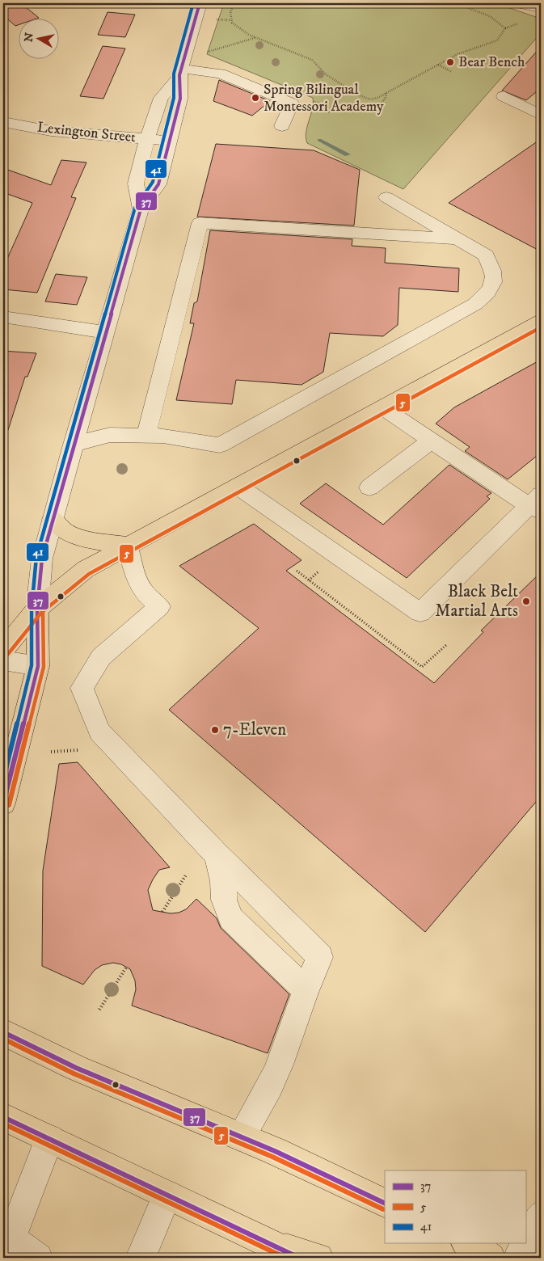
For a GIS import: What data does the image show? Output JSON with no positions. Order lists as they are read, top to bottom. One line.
{"streets":{"street":["Lexington Street"]},"places":["Bear Bench","Spring Bilingual Montessori Academy","Black Belt Martial Arts","7-Eleven"],"lines":["transit line 37","transit line 41","transit line 5"],"legend":["37","5","41"],"north":"left"}
